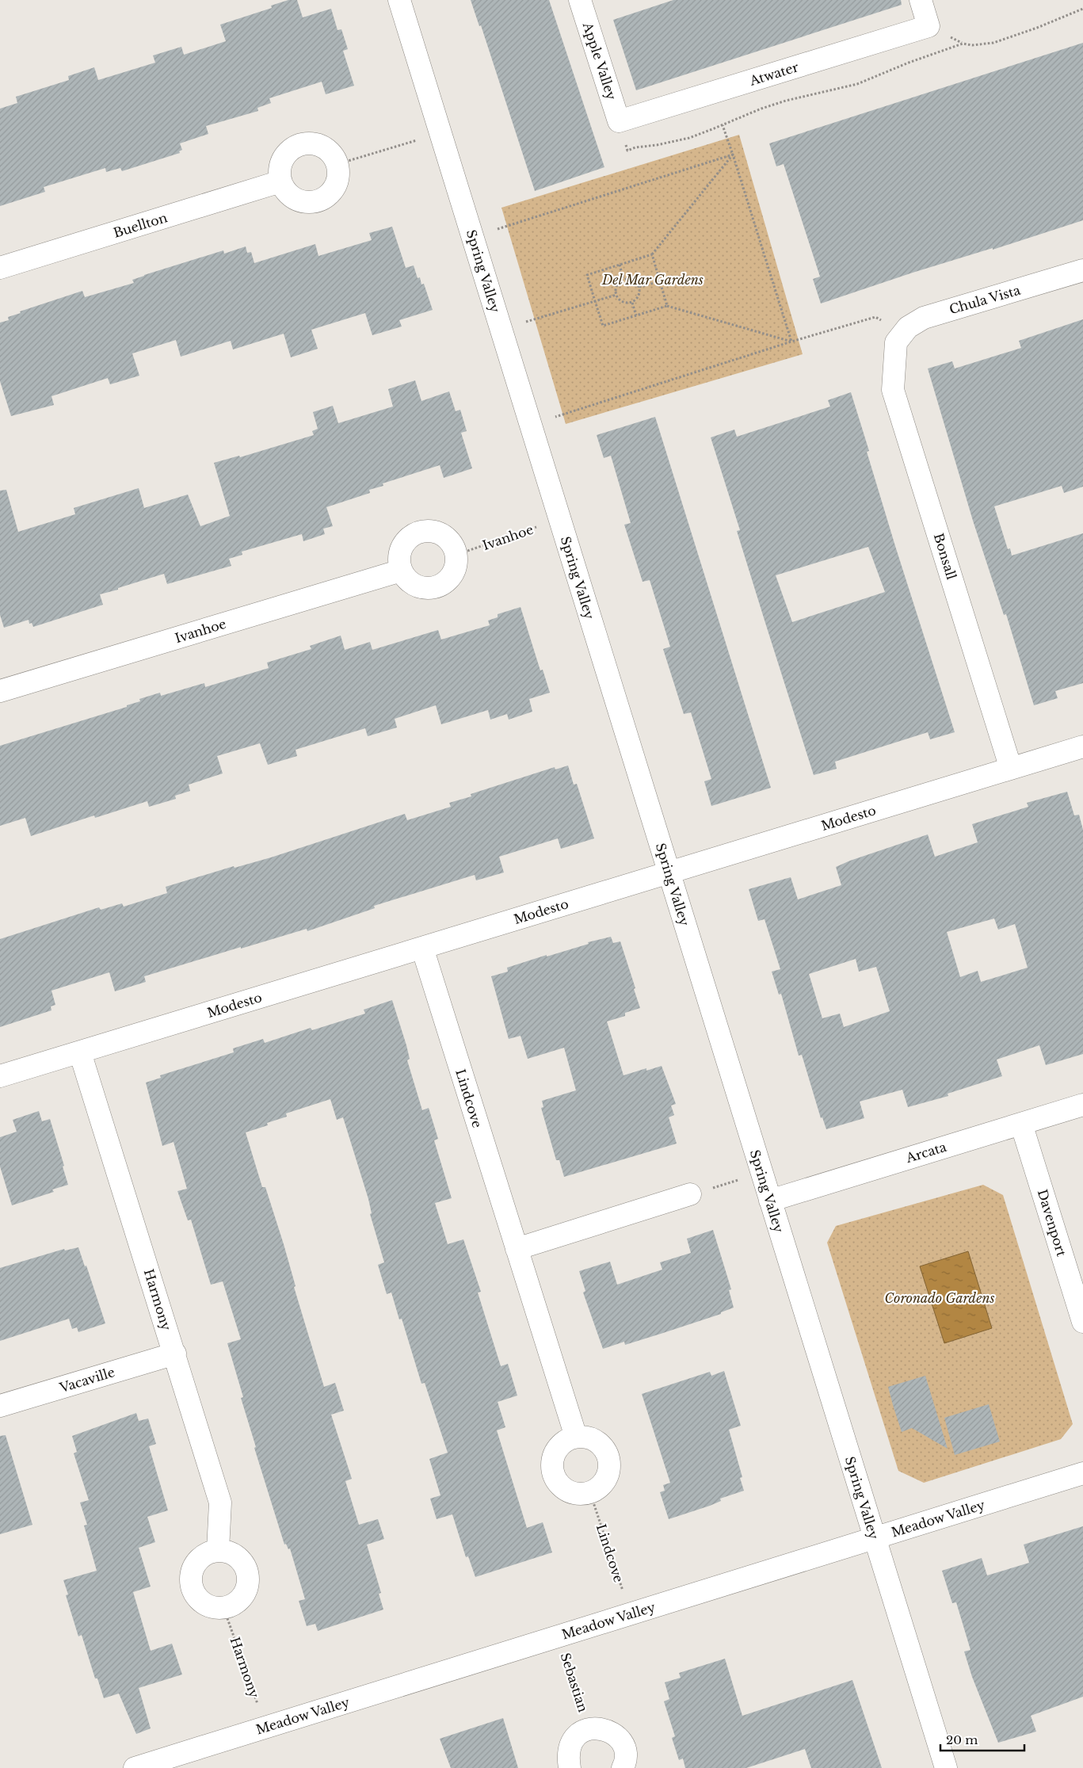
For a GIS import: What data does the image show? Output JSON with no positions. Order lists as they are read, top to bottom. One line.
{"streets":{"street":["Apple Valley","Atwater","Buellton","Spring Valley","Chula Vista","Ivanhoe","Bonsall","Modesto","Lindcove","Arcata","Davenport","Harmony","Vacaville","Meadow Valley","Sebastian"]},"crossings":[["Apple Valley","Atwater"],["Spring Valley","Ivanhoe"],["Spring Valley","Modesto"],["Spring Valley","Arcata"],["Spring Valley","Meadow Valley"],["Chula Vista","Bonsall"],["Bonsall","Modesto"],["Modesto","Lindcove"],["Modesto","Harmony"],["Lindcove","Meadow Valley"],["Arcata","Davenport"],["Harmony","Vacaville"],["Harmony","Meadow Valley"],["Meadow Valley","Sebastian"]],"parks":["Del Mar Gardens","Coronado Gardens"],"scale_bar":"20 m"}
